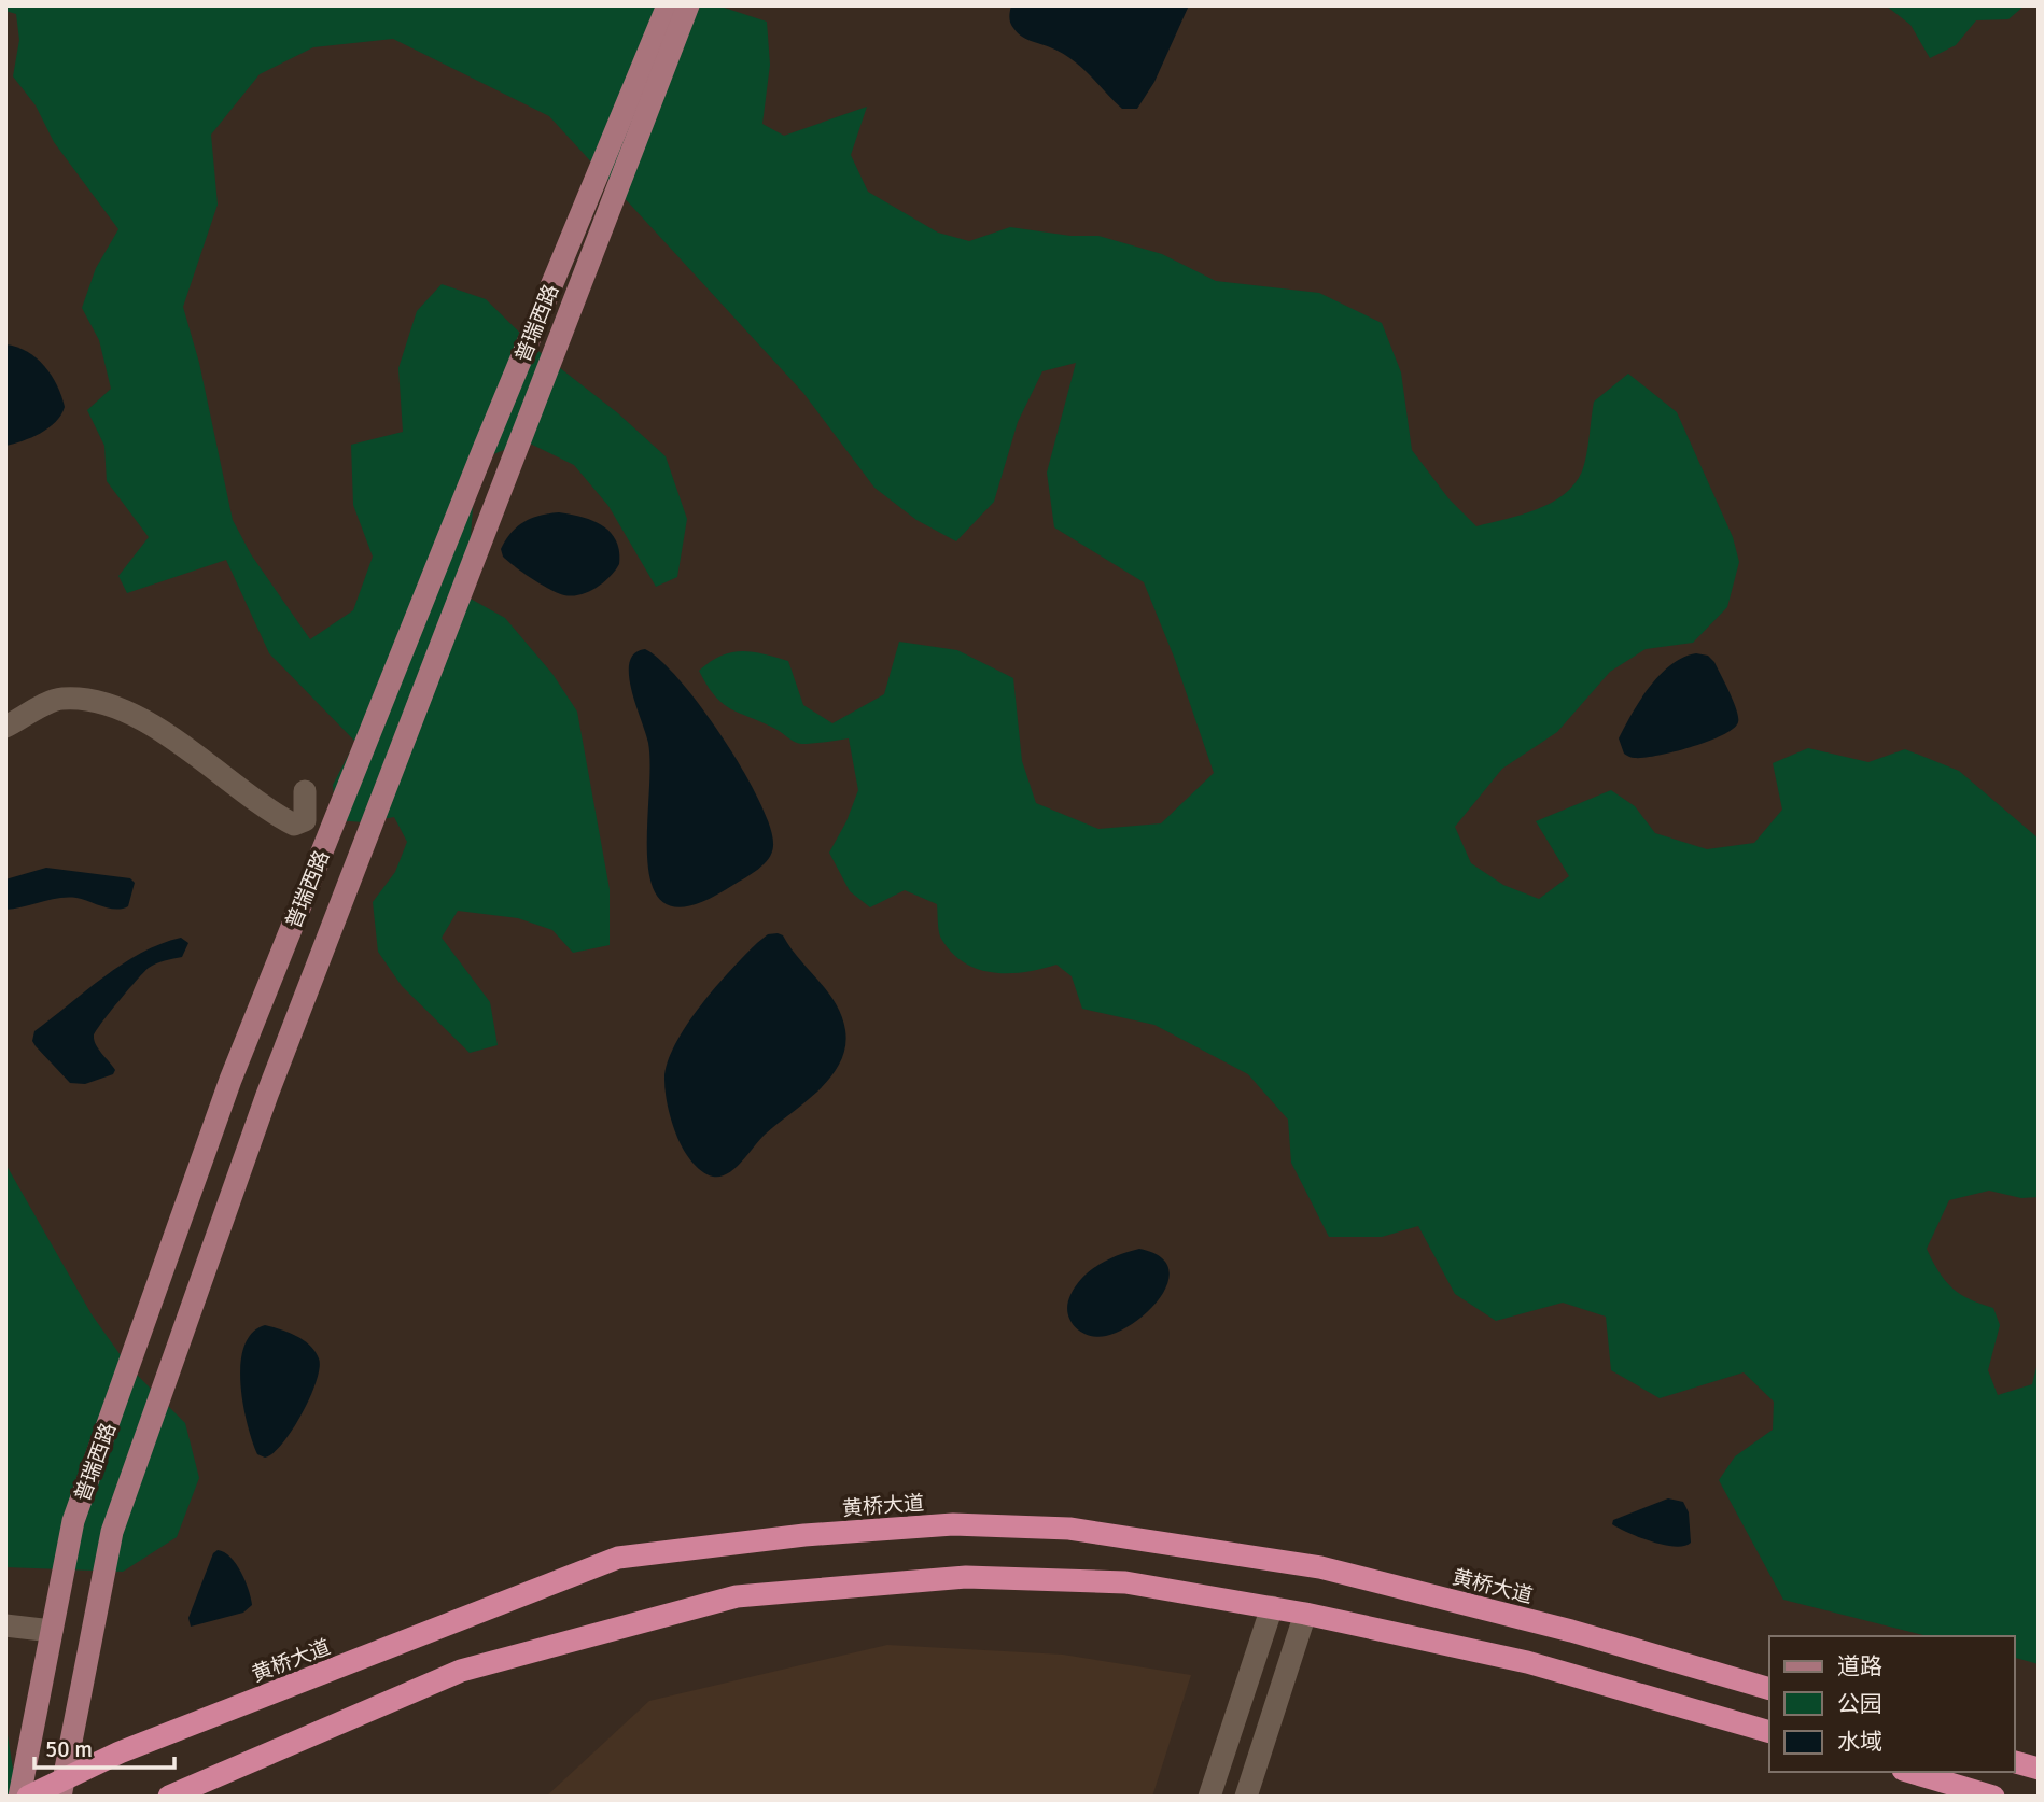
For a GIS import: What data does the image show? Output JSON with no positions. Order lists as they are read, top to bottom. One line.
{"streets":{"highway":["黄桥大道"],"main road":["普瑞西路"]},"crossings":[["普瑞西路","黄桥大道"]],"legend":["道路","公园","水域"],"scale_bar":"50 m"}
